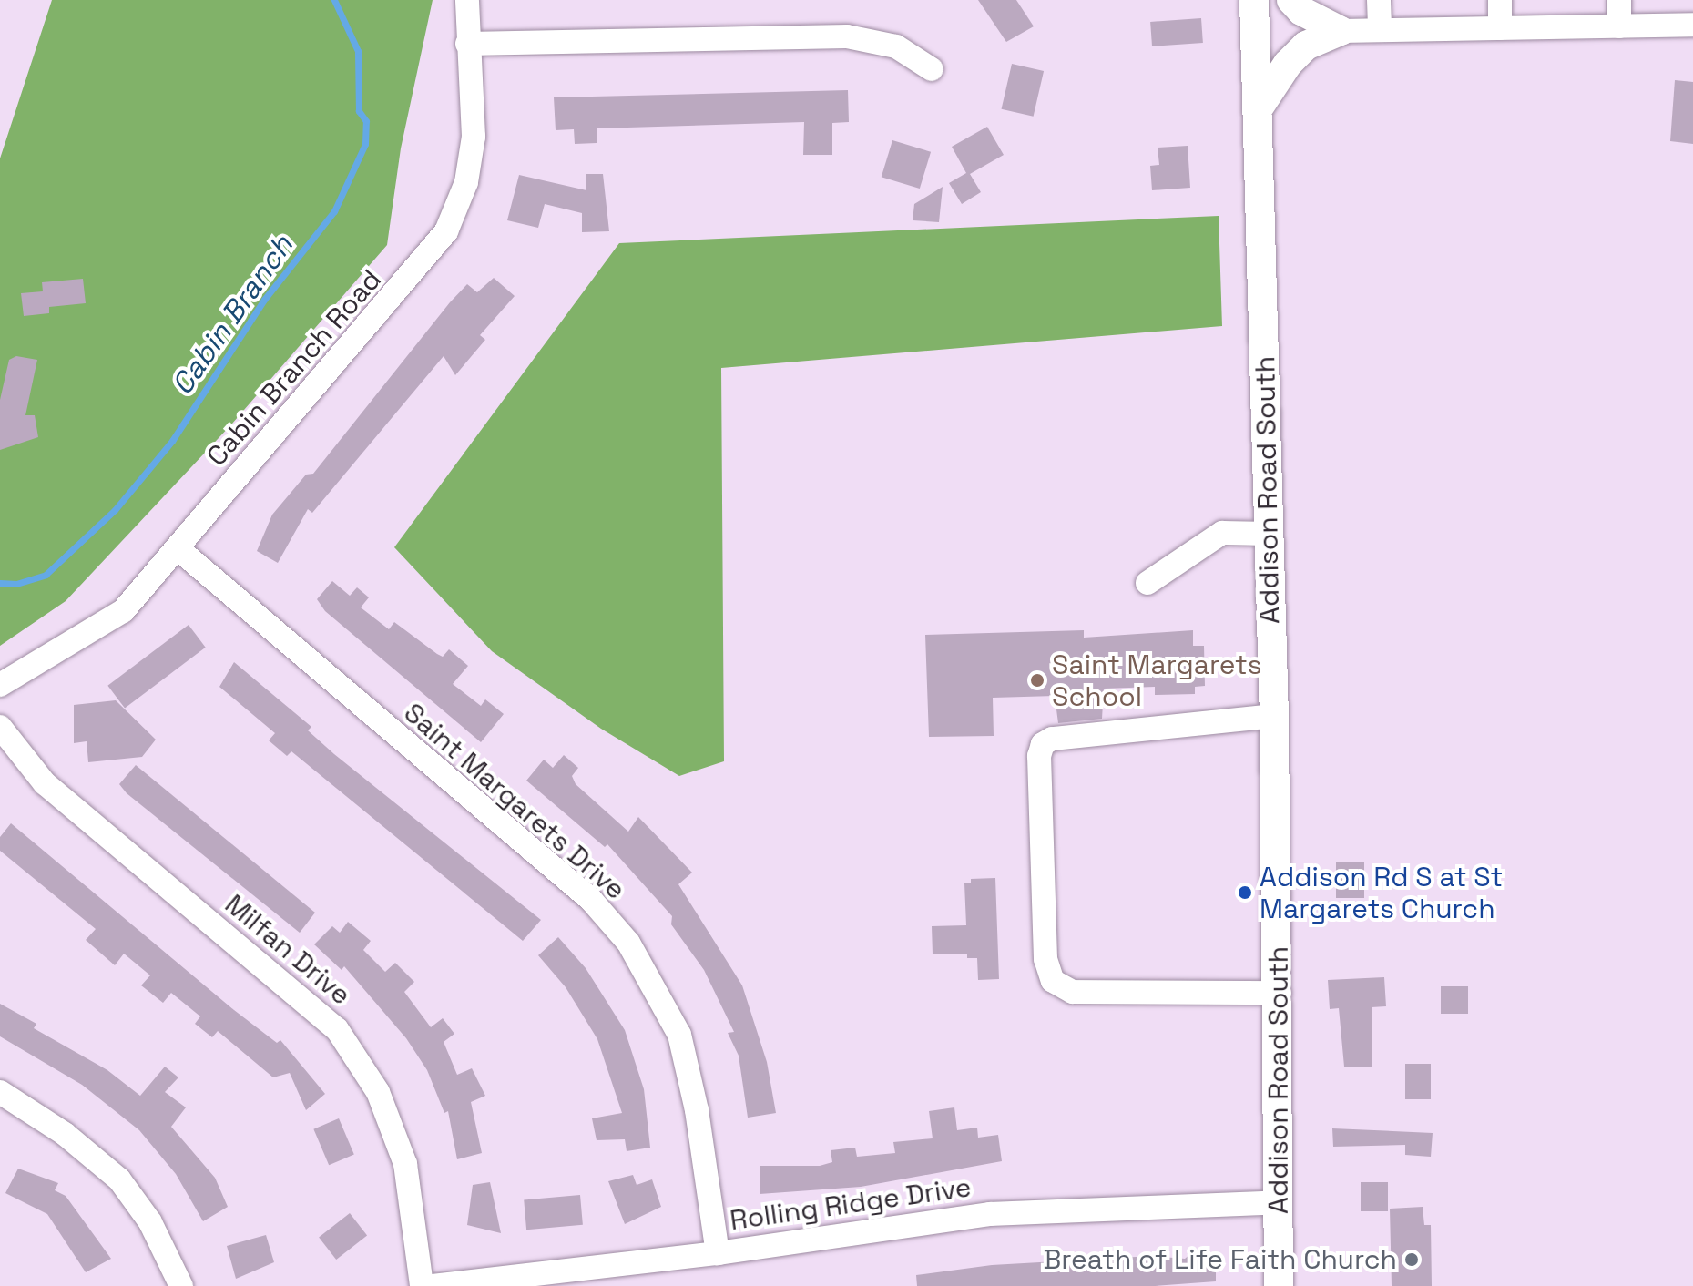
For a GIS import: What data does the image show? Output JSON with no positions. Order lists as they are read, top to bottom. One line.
{"streets":{"main road":["Addison Road South"],"street":["Cabin Branch Road","Saint Margarets Drive","Milfan Drive","Rolling Ridge Drive"]},"crossings":[["Cabin Branch Road","Saint Margarets Drive"],["Addison Road South","Rolling Ridge Drive"],["Saint Margarets Drive","Rolling Ridge Drive"]],"water":["Cabin Branch"],"places":["Saint Margarets School","Addison Rd S at St Margarets Church","Breath of Life Faith Church"]}
